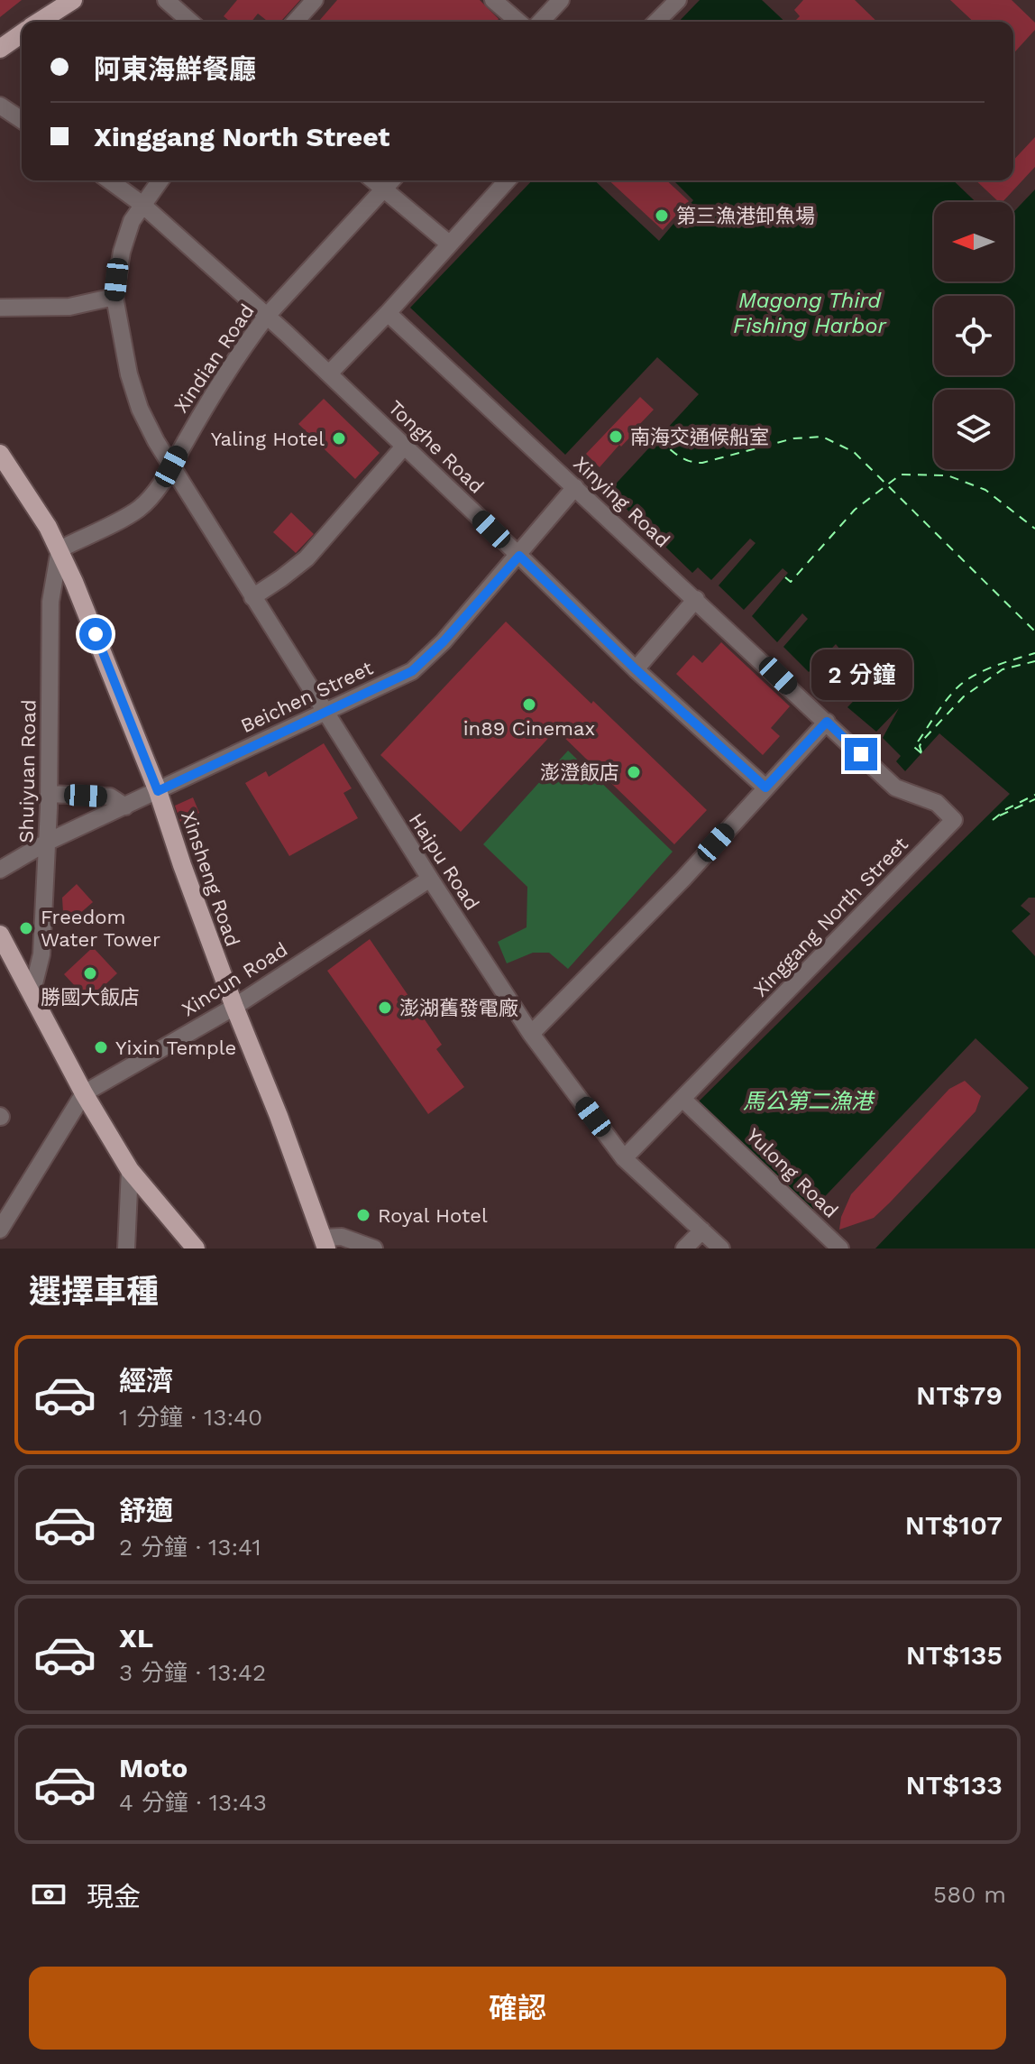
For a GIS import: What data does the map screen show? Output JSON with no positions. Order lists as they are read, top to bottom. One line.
{"streets":{"main road":["Xinsheng Road"],"street":["Xindian Road","Tonghe Road","Xinying Road","Beichen Street","Shuiyuan Road","Haipu Road","Xinggang North Street","Xincun Road","Yulong Road"]},"crossings":[["Xindian Road","Tonghe Road"],["Xindian Road","Shuiyuan Road"],["Xindian Road","Haipu Road"],["Xindian Road","Xinsheng Road"],["Tonghe Road","Beichen Street"],["Xinying Road","Beichen Street"],["Xinying Road","Xinggang North Street"],["Beichen Street","Shuiyuan Road"],["Beichen Street","Haipu Road"],["Beichen Street","Xinsheng Road"],["Shuiyuan Road","Xinsheng Road"],["Haipu Road","Xinggang North Street"],["Haipu Road","Xincun Road"],["Xinsheng Road","Xincun Road"],["Xinggang North Street","Yulong Road"]],"water":["Magong Third Fishing Harbor","馬公第二漁港"],"places":["第三漁港卸魚場","南海交通候船室","Yaling Hotel","in89 Cinemax","澎澄飯店","Freedom Water Tower","勝國大飯店","澎湖舊發電廠","Yixin Temple","Royal Hotel"],"north":"left","page":{"banner":["阿東海鮮餐廳","Xinggang North Street"],"bubble":"2 分鐘","heading":"選擇車種","list":[{"name":"經濟","note":"1 分鐘 · 13:40","value":"NT$79"},{"name":"舒適","note":"2 分鐘 · 13:41","value":"NT$107"},{"name":"XL","note":"3 分鐘 · 13:42","value":"NT$135"},{"name":"Moto","note":"4 分鐘 · 13:43","value":"NT$133"}],"pay":["現金","580 m"],"buttons":"確認"}}
